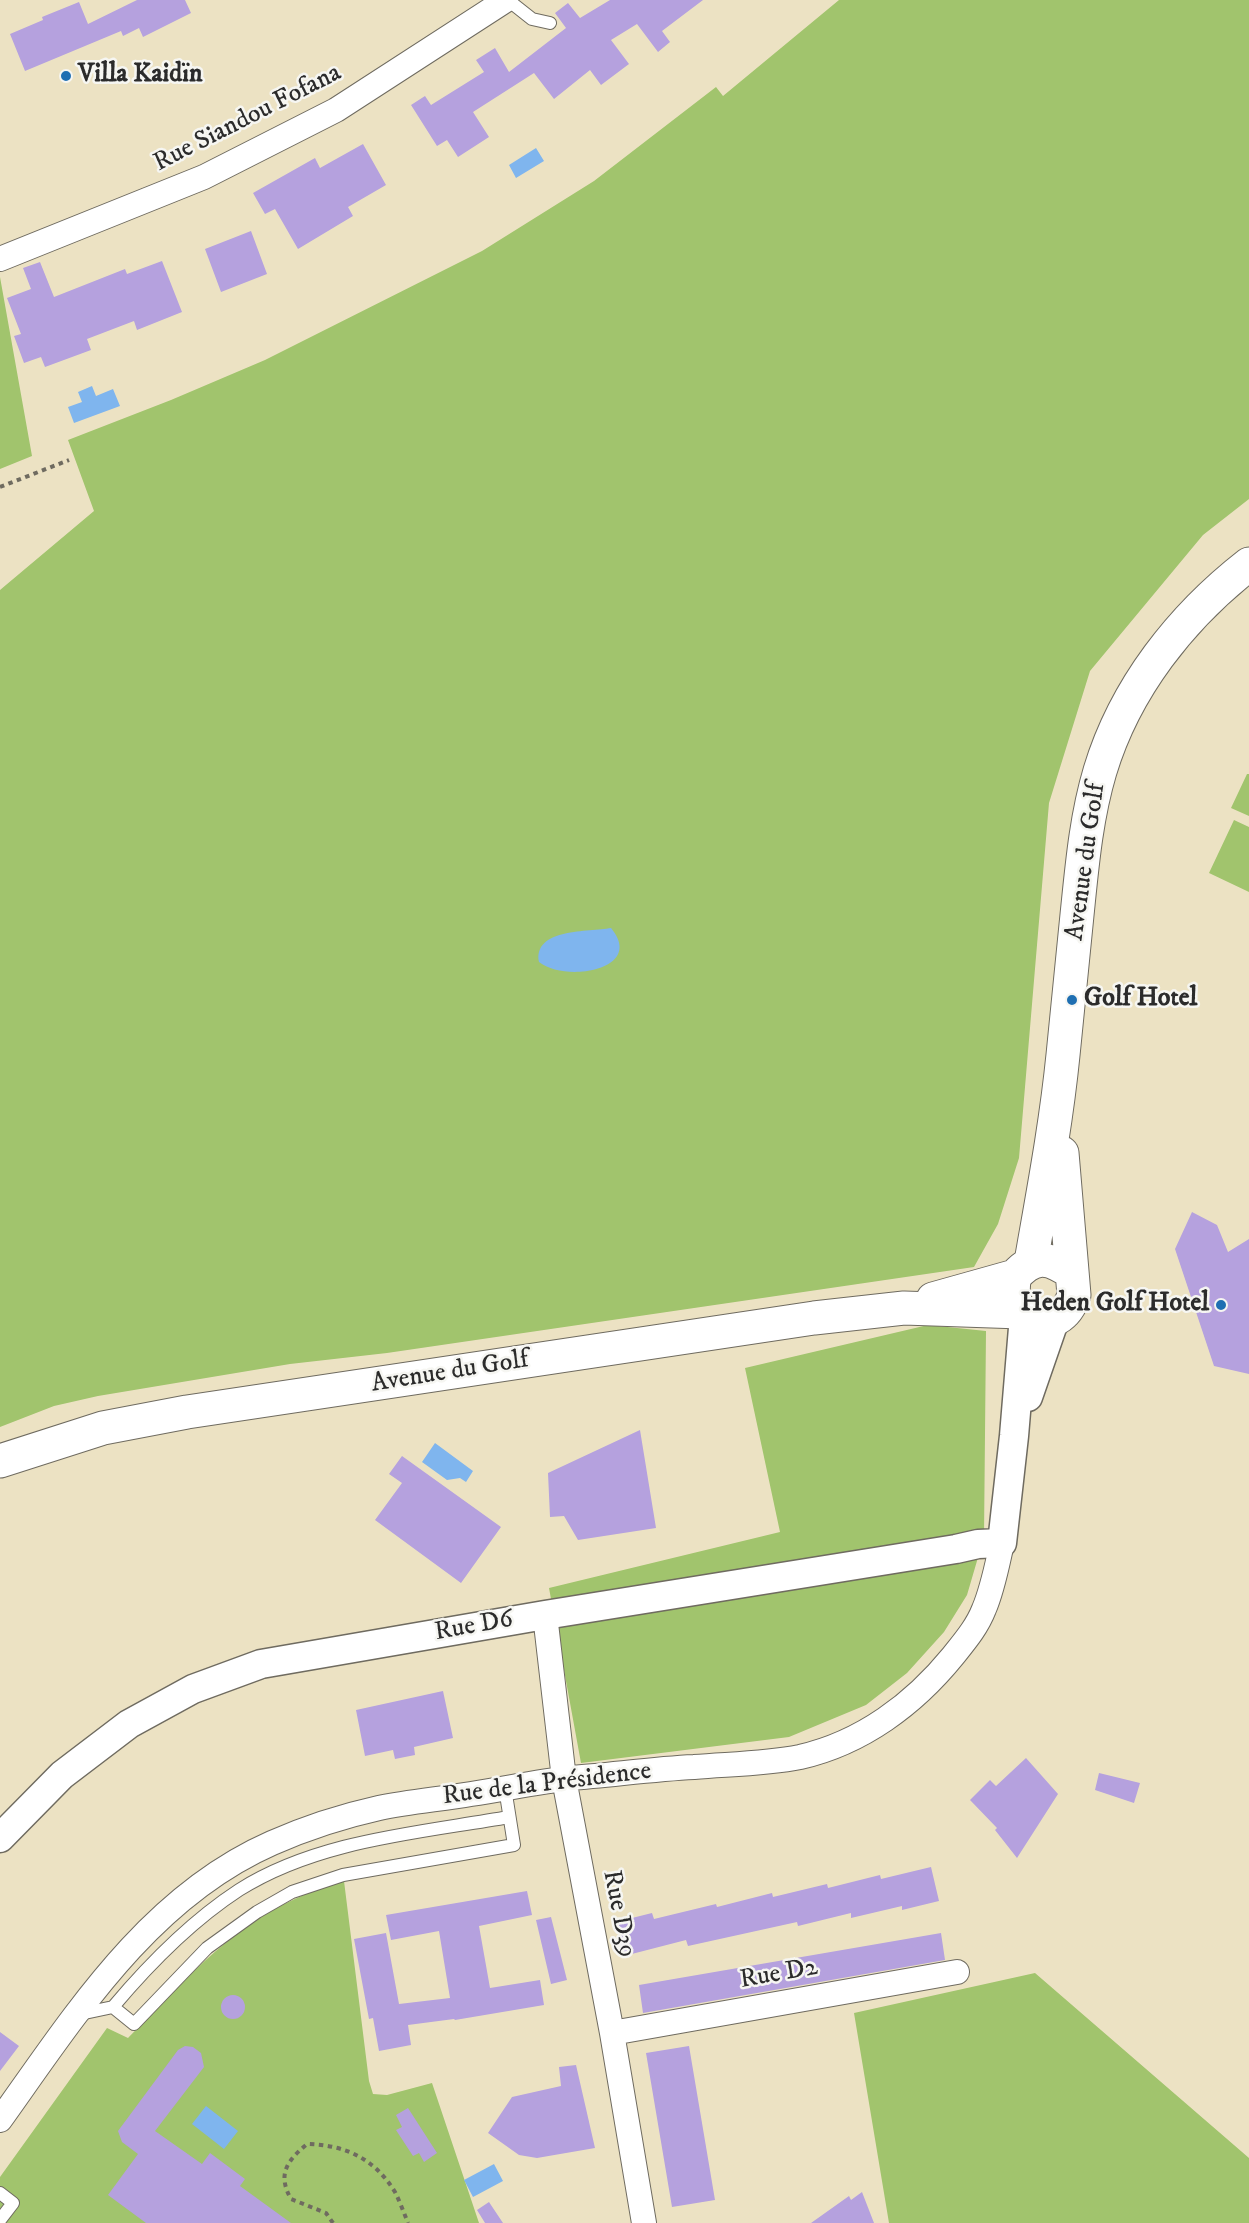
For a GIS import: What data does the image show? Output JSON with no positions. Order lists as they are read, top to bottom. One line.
{"streets":{"main road":["Avenue du Golf"],"street":["Rue Siandou Fofana","Rue D6","Rue de la Présidence","Rue D39","Rue D2"]},"crossings":[["Avenue du Golf","Rue de la Présidence"],["Rue D6","Rue de la Présidence"],["Rue D6","Rue D39"],["Rue de la Présidence","Rue D39"],["Rue D39","Rue D2"]],"places":["Villa Kaidïn","Golf Hotel","Heden Golf Hotel"]}
